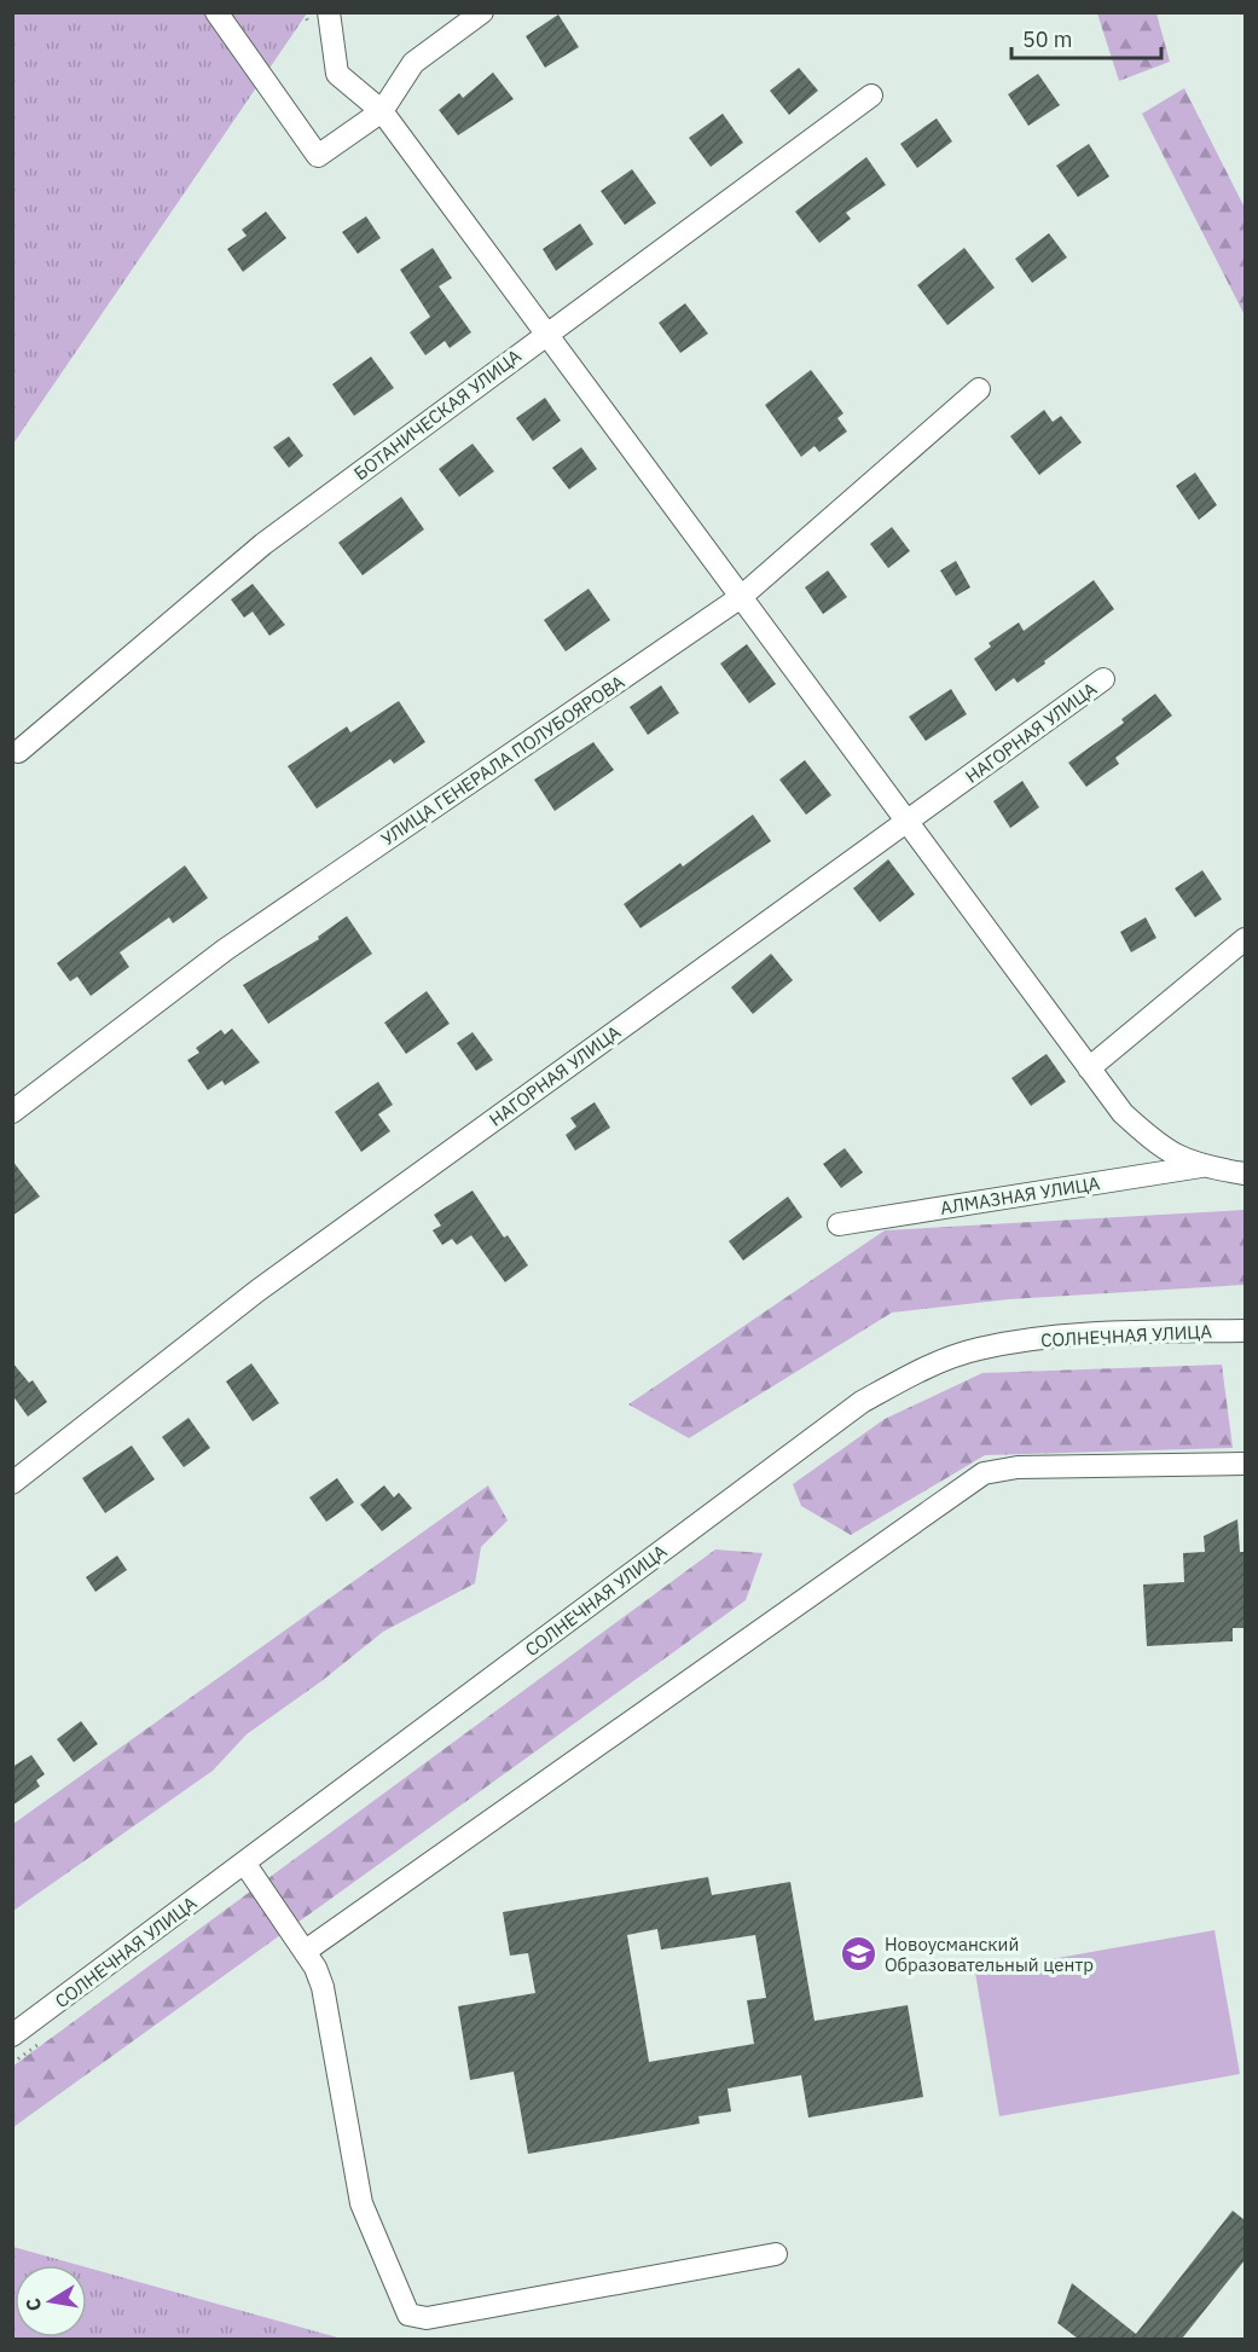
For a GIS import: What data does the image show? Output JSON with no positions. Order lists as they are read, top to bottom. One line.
{"streets":{"street":["БОТАНИЧЕСКАЯ УЛИЦА","НАГОРНАЯ УЛИЦА","УЛИЦА ГЕНЕРАЛА ПОЛУБОЯРОВА","АЛМАЗНАЯ УЛИЦА","СОЛНЕЧНАЯ УЛИЦА"]},"places":{"school or university":["Новоусманский Образовательный центр"]},"scale_bar":"50 m","north":"left"}
